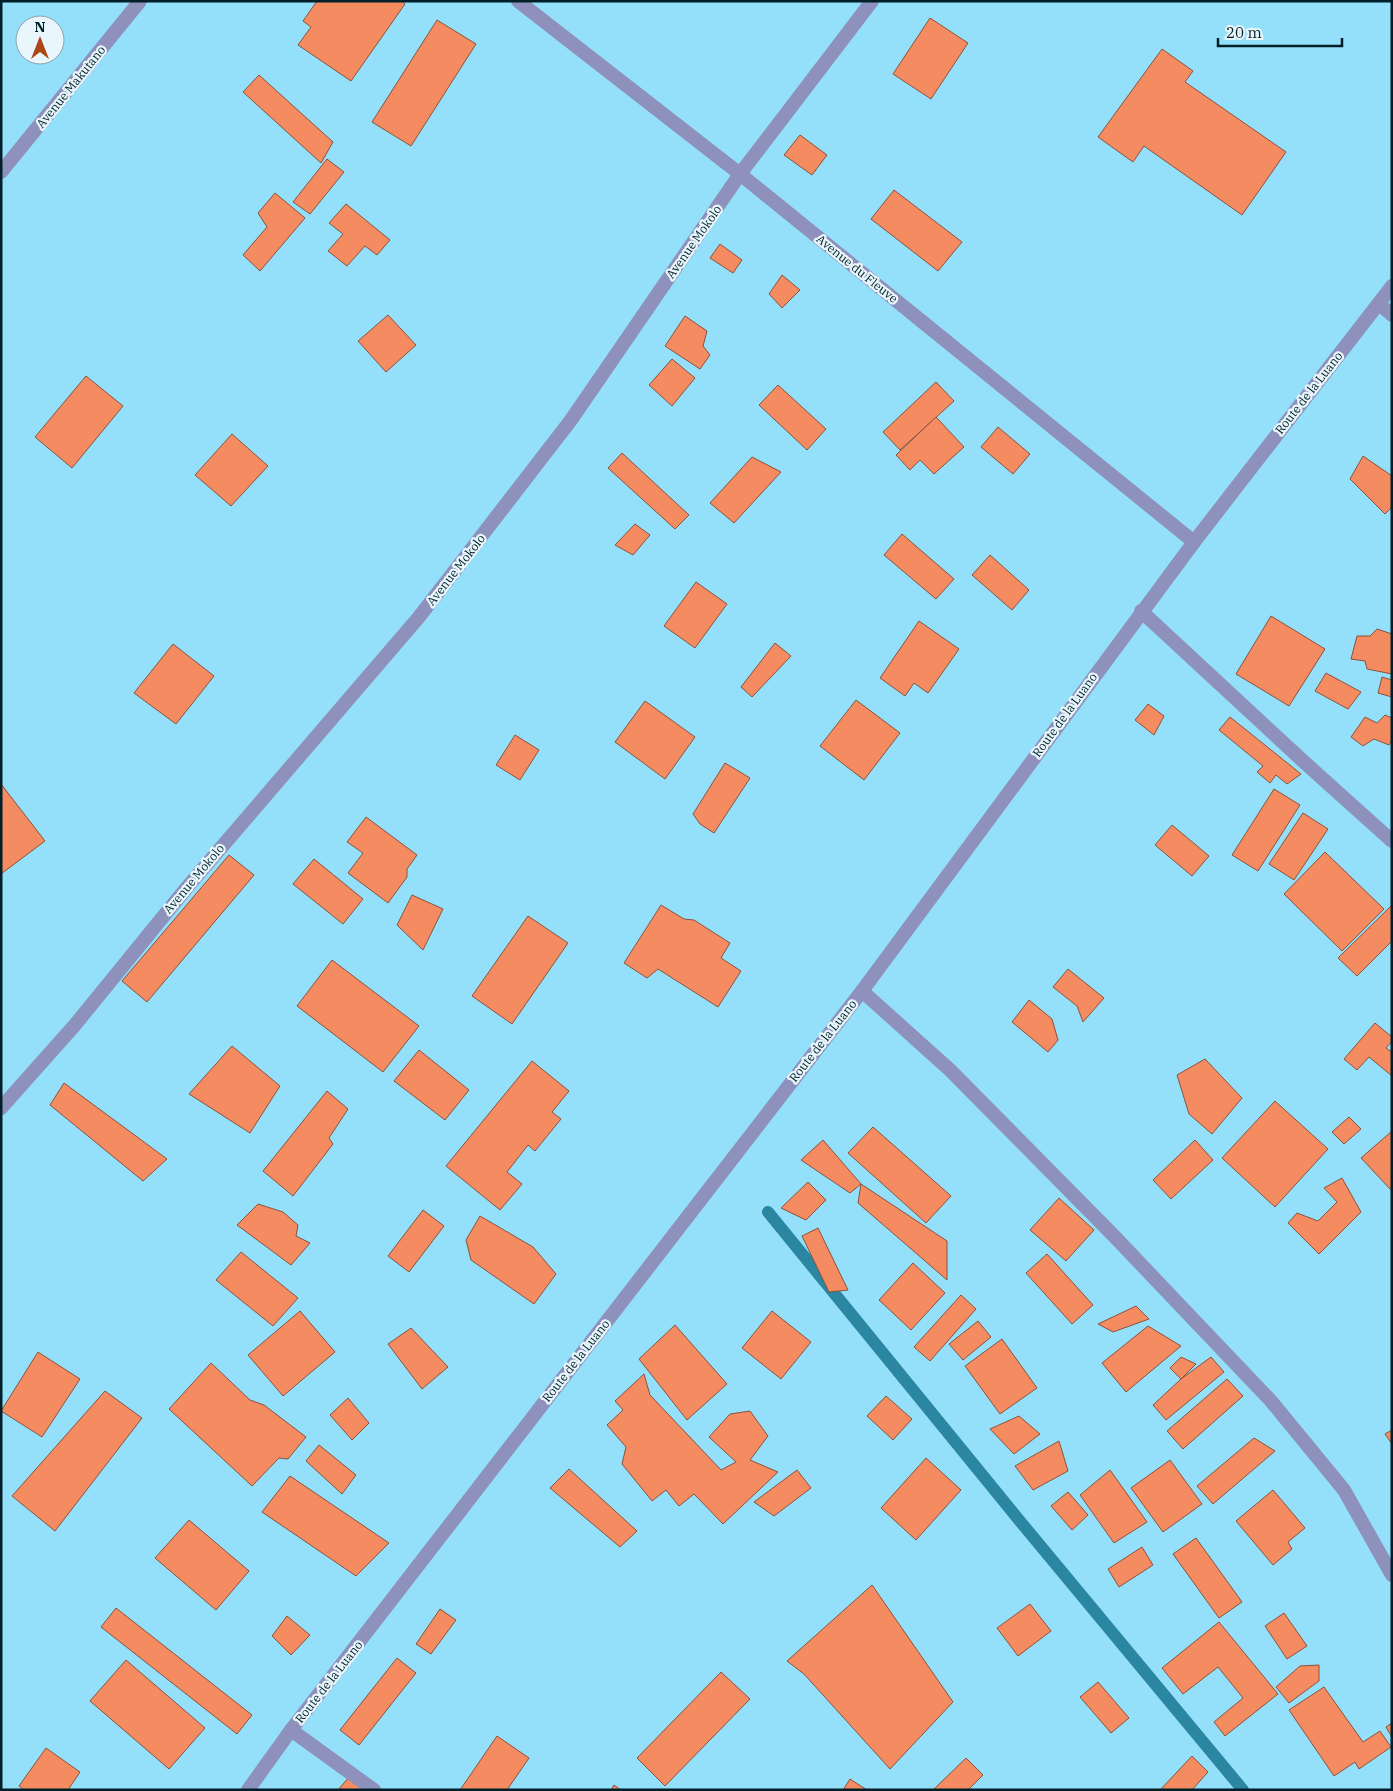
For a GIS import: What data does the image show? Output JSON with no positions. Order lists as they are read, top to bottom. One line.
{"streets":{"street":["Avenue Makutano","Avenue Mokolo","Avenue du Fleuve","Route de la Luano"]},"crossings":[["Avenue Mokolo","Avenue du Fleuve"],["Avenue du Fleuve","Route de la Luano"]],"scale_bar":"20 m","north":"top"}
